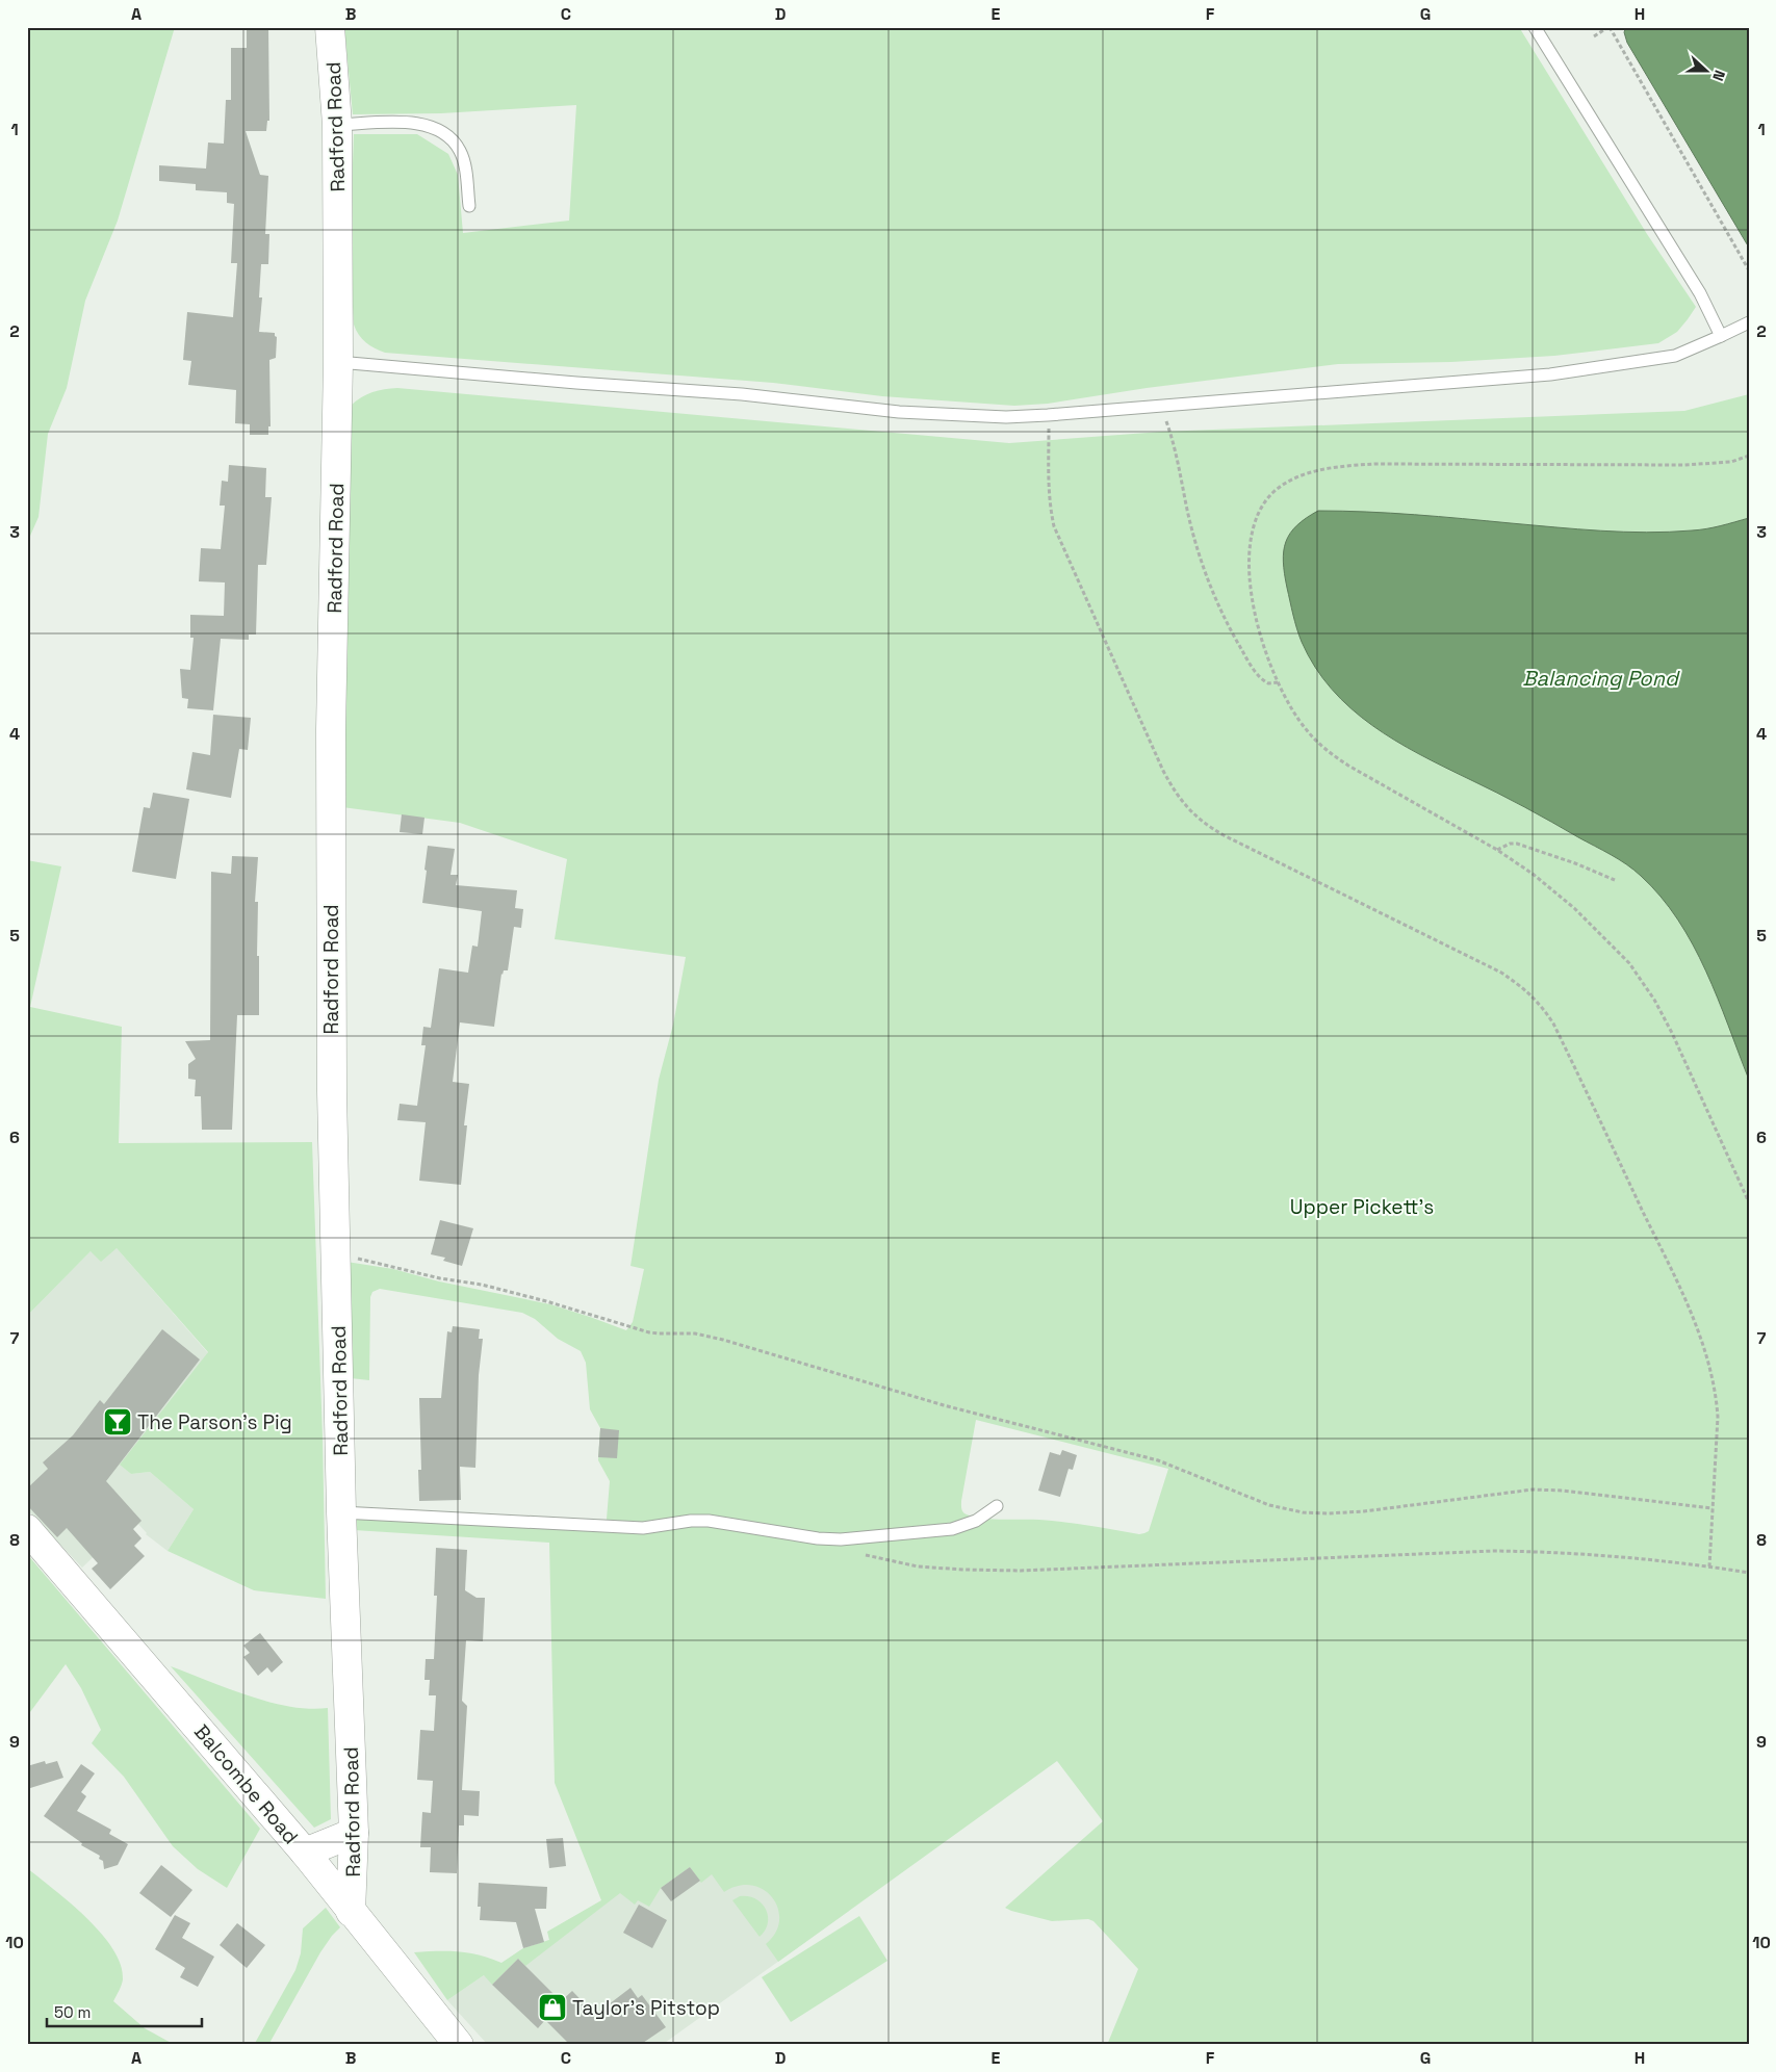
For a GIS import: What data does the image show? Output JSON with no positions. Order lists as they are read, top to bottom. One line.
{"streets":{"street":["Radford Road","Balcombe Road"]},"crossings":[["Radford Road","Balcombe Road"]],"water":["Balancing Pond"],"parks":["Upper Pickett's"],"places":{"bar":["The Parson's Pig"],"shop":["Taylor's Pitstop"]},"scale_bar":"50 m","north":"right","grid":{"columns":["A","B","C","D","E","F","G","H"],"rows":["1","2","3","4","5","6","7","8","9","10"]}}
